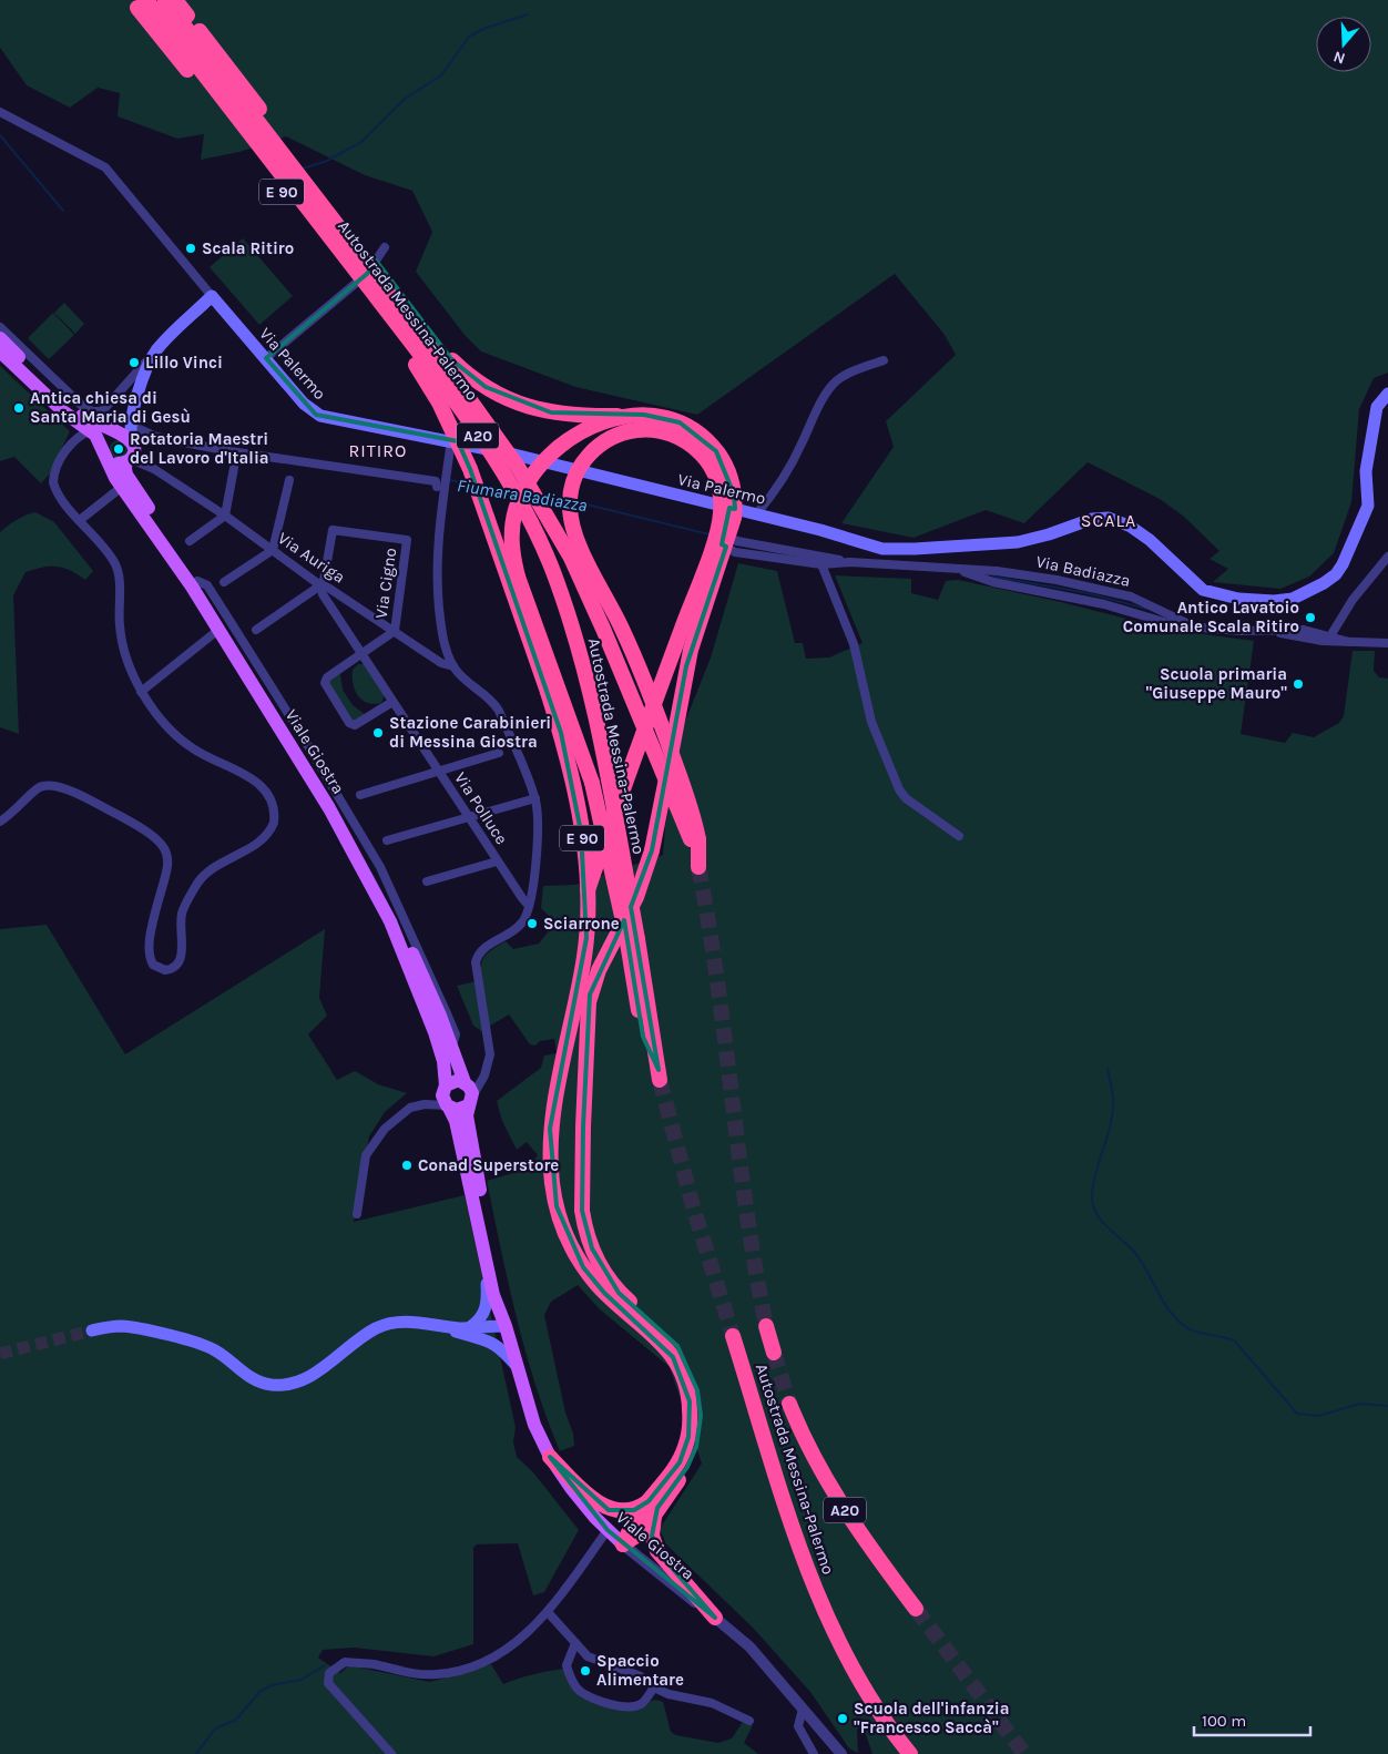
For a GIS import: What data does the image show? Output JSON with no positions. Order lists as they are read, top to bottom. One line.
{"streets":{"highway":["E 90","Autostrada Messina-Palermo","A20"],"main road":["Via Palermo","Viale Giostra"],"street":["Via Auriga","Via Badiazza","Via Cigno","Via Polluce"]},"crossings":[["E 90","Autostrada Messina-Palermo"],["Via Auriga","Via Cigno"],["Via Auriga","Via Polluce"],["Via Cigno","Via Polluce"]],"districts":["RITIRO","SCALA"],"water":["Fiumara Badiazza"],"places":["Scala Ritiro","Lillo Vinci","Antica chiesa di Santa Maria di Gesù","Rotatoria Maestri del Lavoro d'Italia","Antico Lavatoio Comunale Scala Ritiro","Scuola primaria \"Giuseppe Mauro\"","Stazione Carabinieri di Messina Giostra","Sciarrone","Conad Superstore","Spaccio Alimentare","Scuola dell'infanzia \"Francesco Saccà\""],"scale_bar":"100 m","north":"bottom"}
